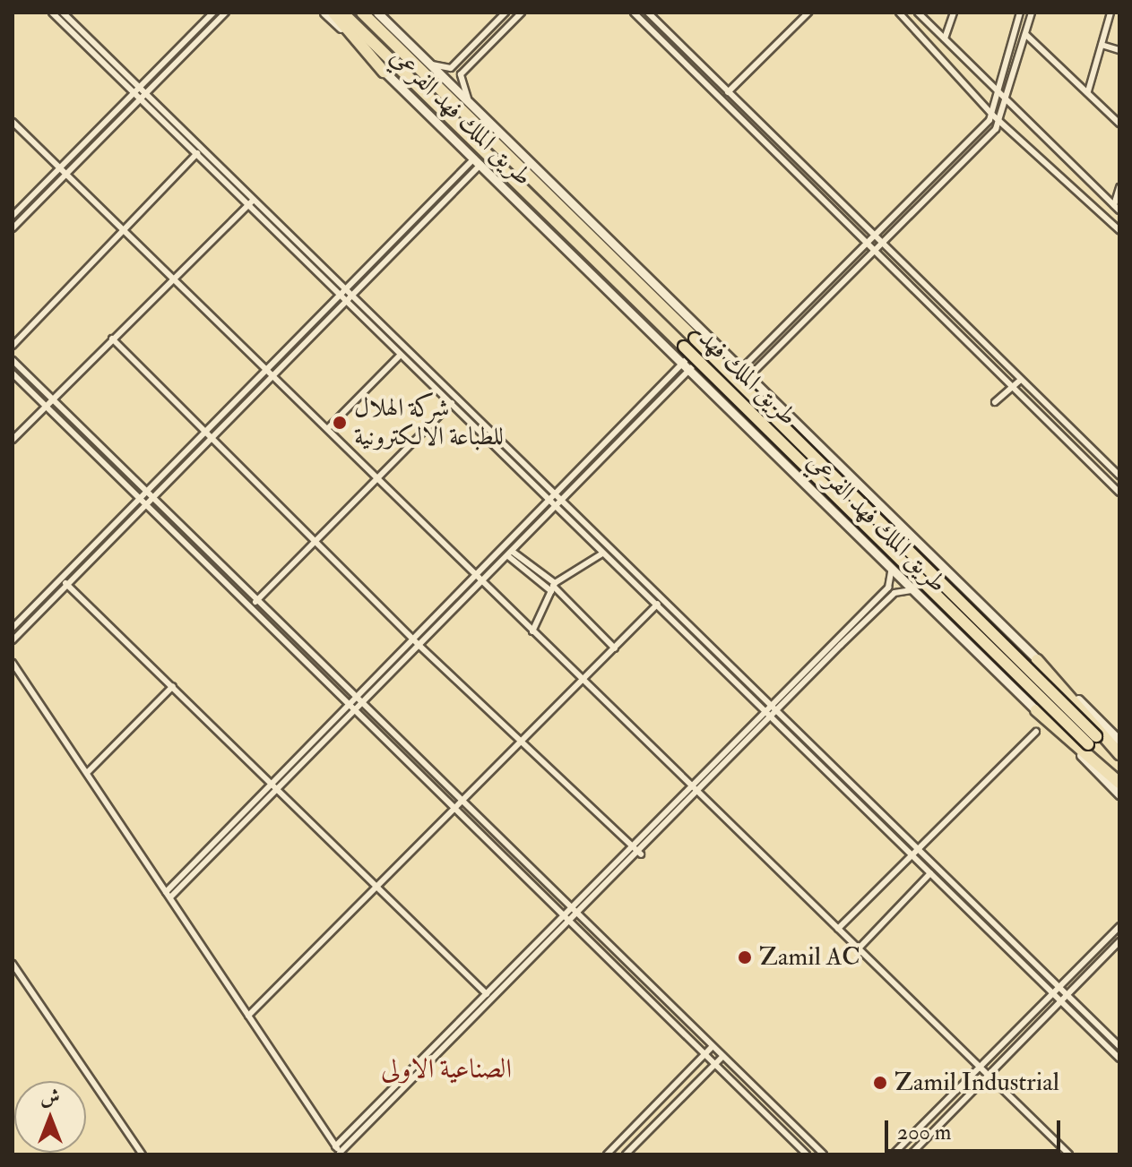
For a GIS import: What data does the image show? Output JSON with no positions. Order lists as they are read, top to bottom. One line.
{"streets":{"highway":["طريق الملك فهد"],"main road":["طريق الملك فهد الفرعي"]},"districts":["الصناعية الاولى"],"places":["شركة الهلال للطباعة الالكترونية","Zamil AC","Zamil Industrial"],"scale_bar":"200 m","north":"top"}
